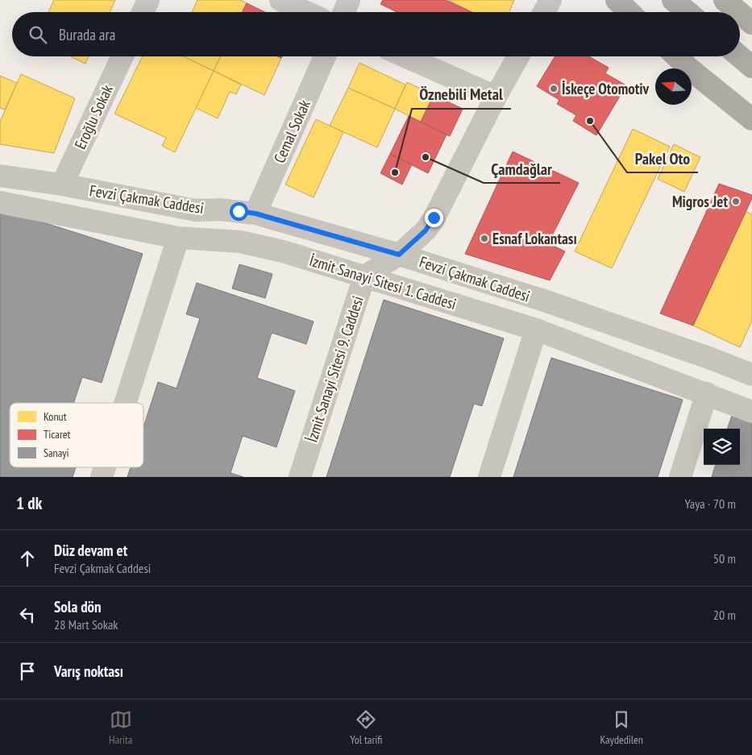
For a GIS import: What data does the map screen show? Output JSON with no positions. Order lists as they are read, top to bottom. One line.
{"streets":{"street":["Eroğlu Sokak","Cemal Sokak","Fevzi Çakmak Caddesi","İzmit Sanayi Sitesi 1. Caddesi","İzmit Sanayi Sitesi 9. Caddesi"]},"crossings":[["Eroğlu Sokak","Fevzi Çakmak Caddesi"],["Cemal Sokak","Fevzi Çakmak Caddesi"],["Fevzi Çakmak Caddesi","İzmit Sanayi Sitesi 9. Caddesi"],["İzmit Sanayi Sitesi 1. Caddesi","İzmit Sanayi Sitesi 9. Caddesi"]],"places":["İskeçe Otomotiv","Pakel Oto","Çamdağlar","Öznebili Metal","Migros Jet","Esnaf Lokantası"],"legend":["Konut","Ticaret","Sanayi"],"north":"left","page":{"search":"Burada ara","heading":["1 dk","Yaya · 70 m"],"list":[["Düz devam et","Fevzi Çakmak Caddesi","50 m"],["Sola dön","28 Mart Sokak","20 m"],"Varış noktası"],"nav":["Harita","Yol tarifi","Kaydedilen"]}}
